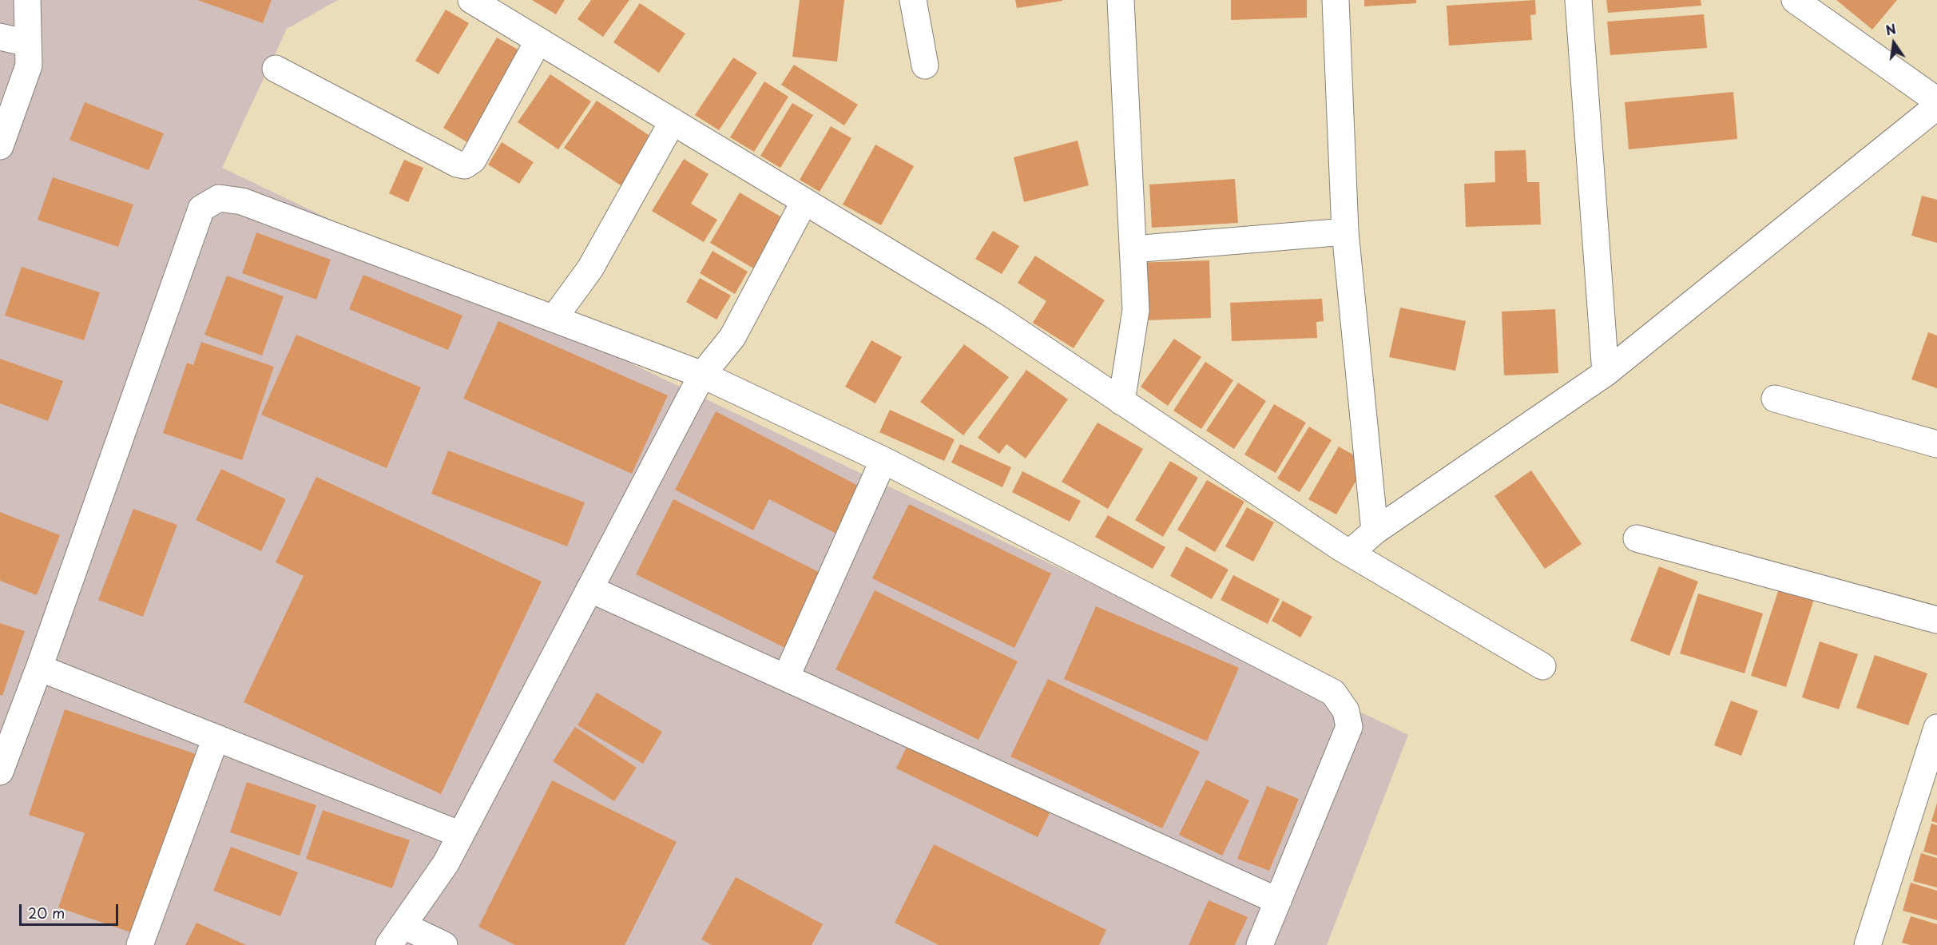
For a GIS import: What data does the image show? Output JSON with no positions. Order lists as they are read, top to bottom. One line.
{"scale_bar":"20 m","north":"top"}
